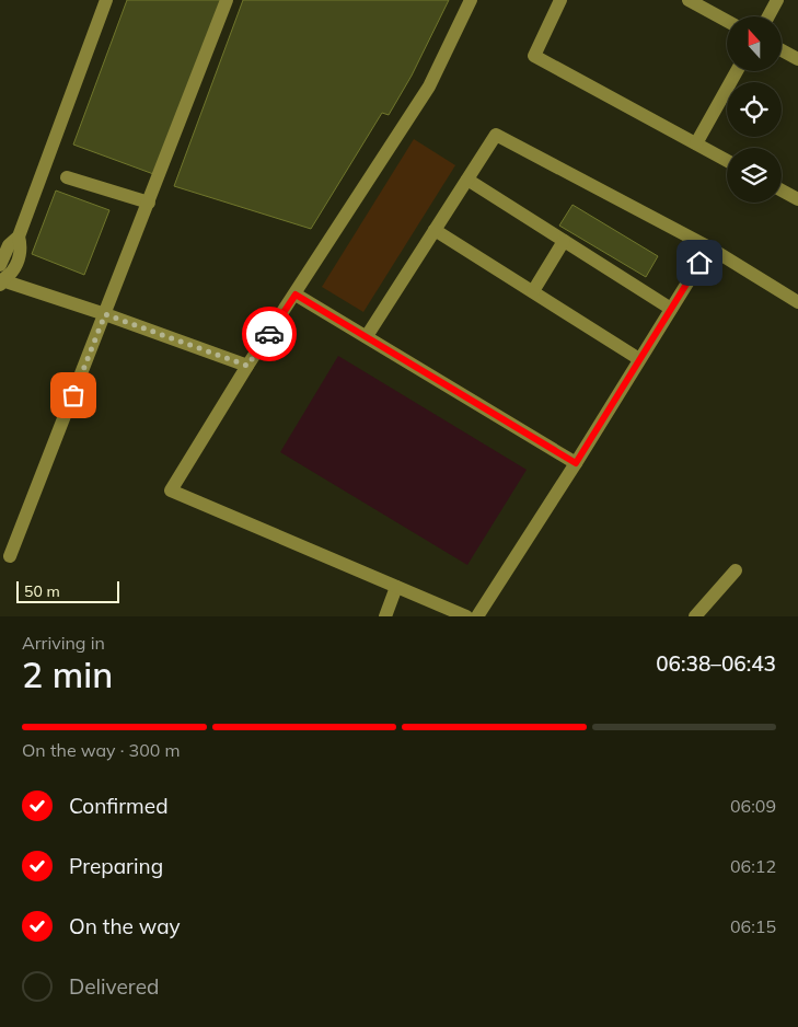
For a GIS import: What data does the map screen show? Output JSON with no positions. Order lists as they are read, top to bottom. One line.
{"scale_bar":"50 m","north":"top","page":{"scale":"50 m","heading":["2 min","Arriving in","06:38–06:43"],"bar":"On the way · 300 m","list":[["Confirmed","06:09"],["Preparing","06:12"],["On the way","06:15"],"Delivered"]}}
